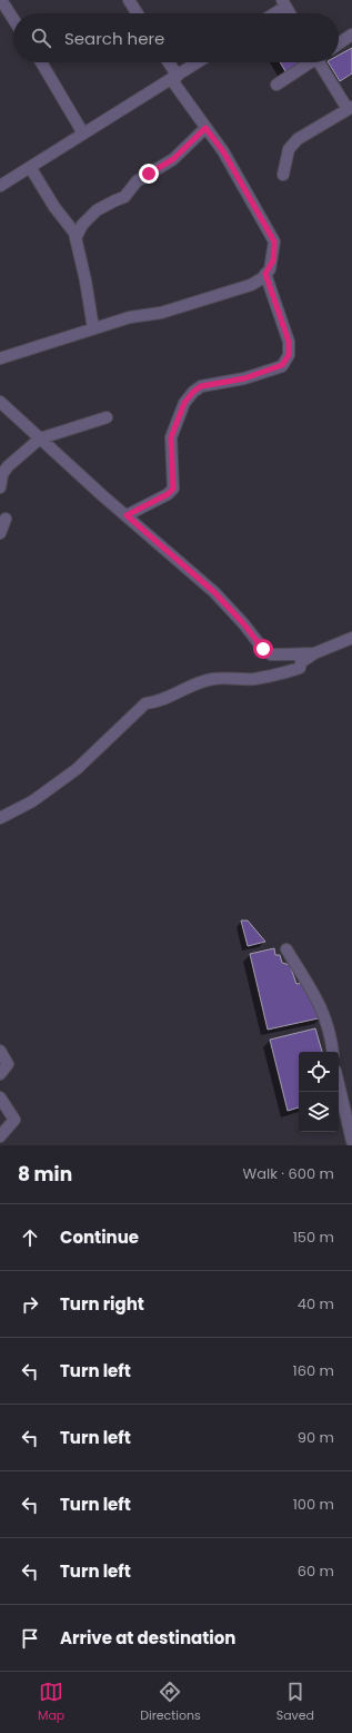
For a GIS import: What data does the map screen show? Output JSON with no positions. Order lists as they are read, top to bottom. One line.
{"page":{"search":"Search here","heading":["8 min","Walk · 600 m"],"list":[["Continue","150 m"],["Turn right","40 m"],["Turn left","160 m"],["Turn left","90 m"],["Turn left","100 m"],["Turn left","60 m"],"Arrive at destination"],"nav":["Map","Directions","Saved"]}}
